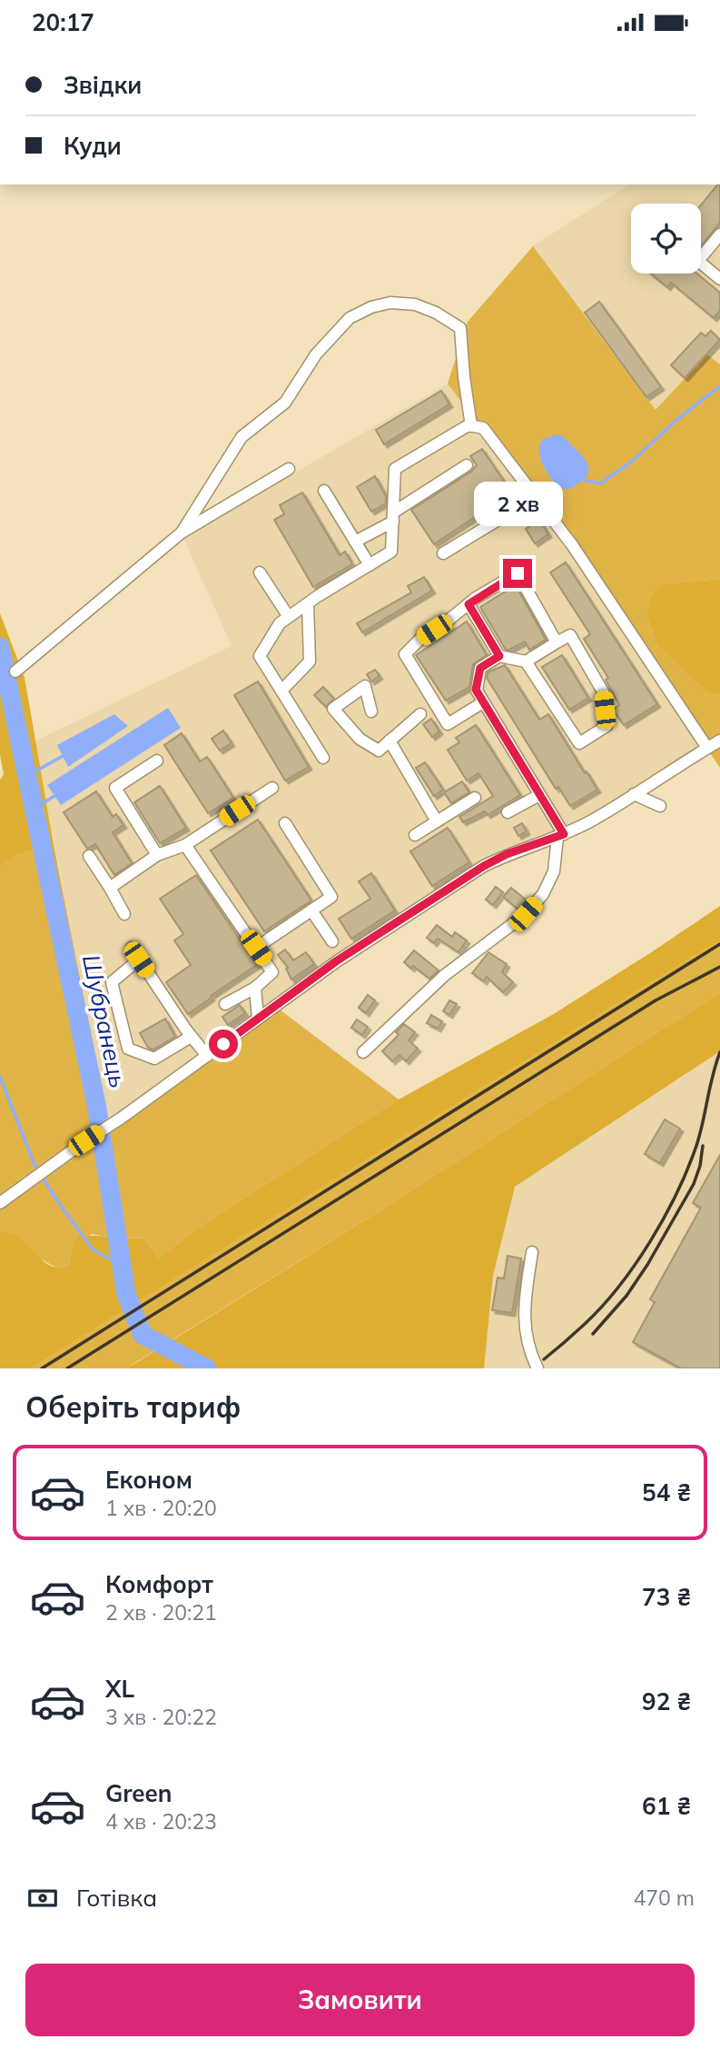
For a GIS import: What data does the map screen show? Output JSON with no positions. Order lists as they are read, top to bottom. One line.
{"water":["Шубранець"],"page":{"status":"20:17","banner":["Звідки","Куди"],"bubble":"2 хв","heading":"Оберіть тариф","list":[{"name":"Економ","note":"1 хв · 20:20","value":"54 ₴"},{"name":"Комфорт","note":"2 хв · 20:21","value":"73 ₴"},{"name":"XL","note":"3 хв · 20:22","value":"92 ₴"},{"name":"Green","note":"4 хв · 20:23","value":"61 ₴"}],"pay":["Готівка","470 m"],"buttons":"Замовити"}}
